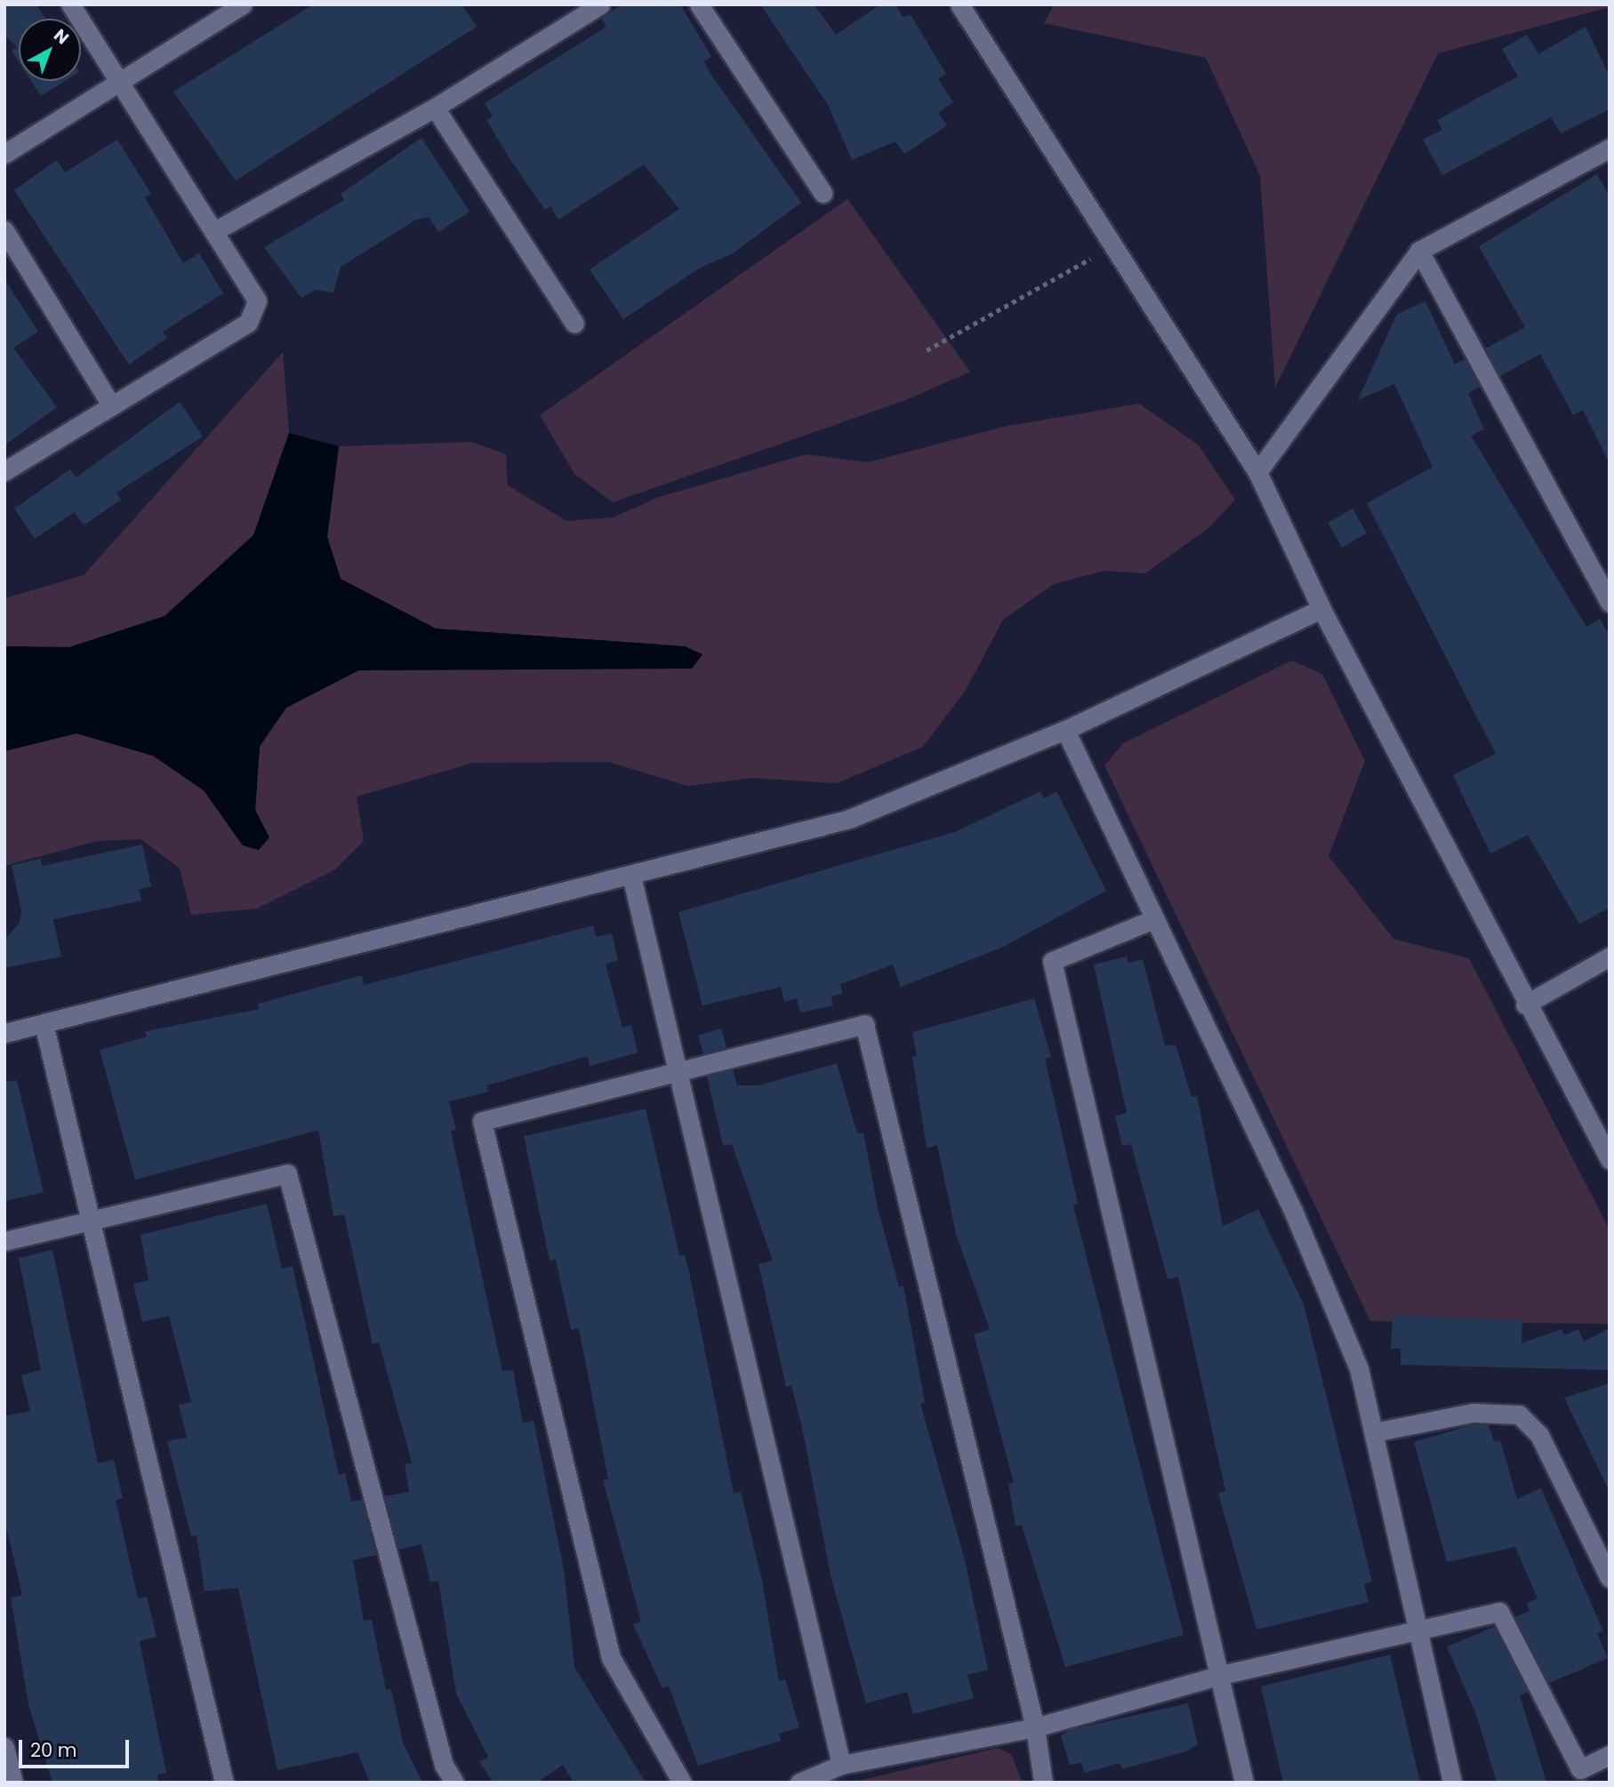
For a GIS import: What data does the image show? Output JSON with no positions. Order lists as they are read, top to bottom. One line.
{"scale_bar":"20 m","north":"top right"}
